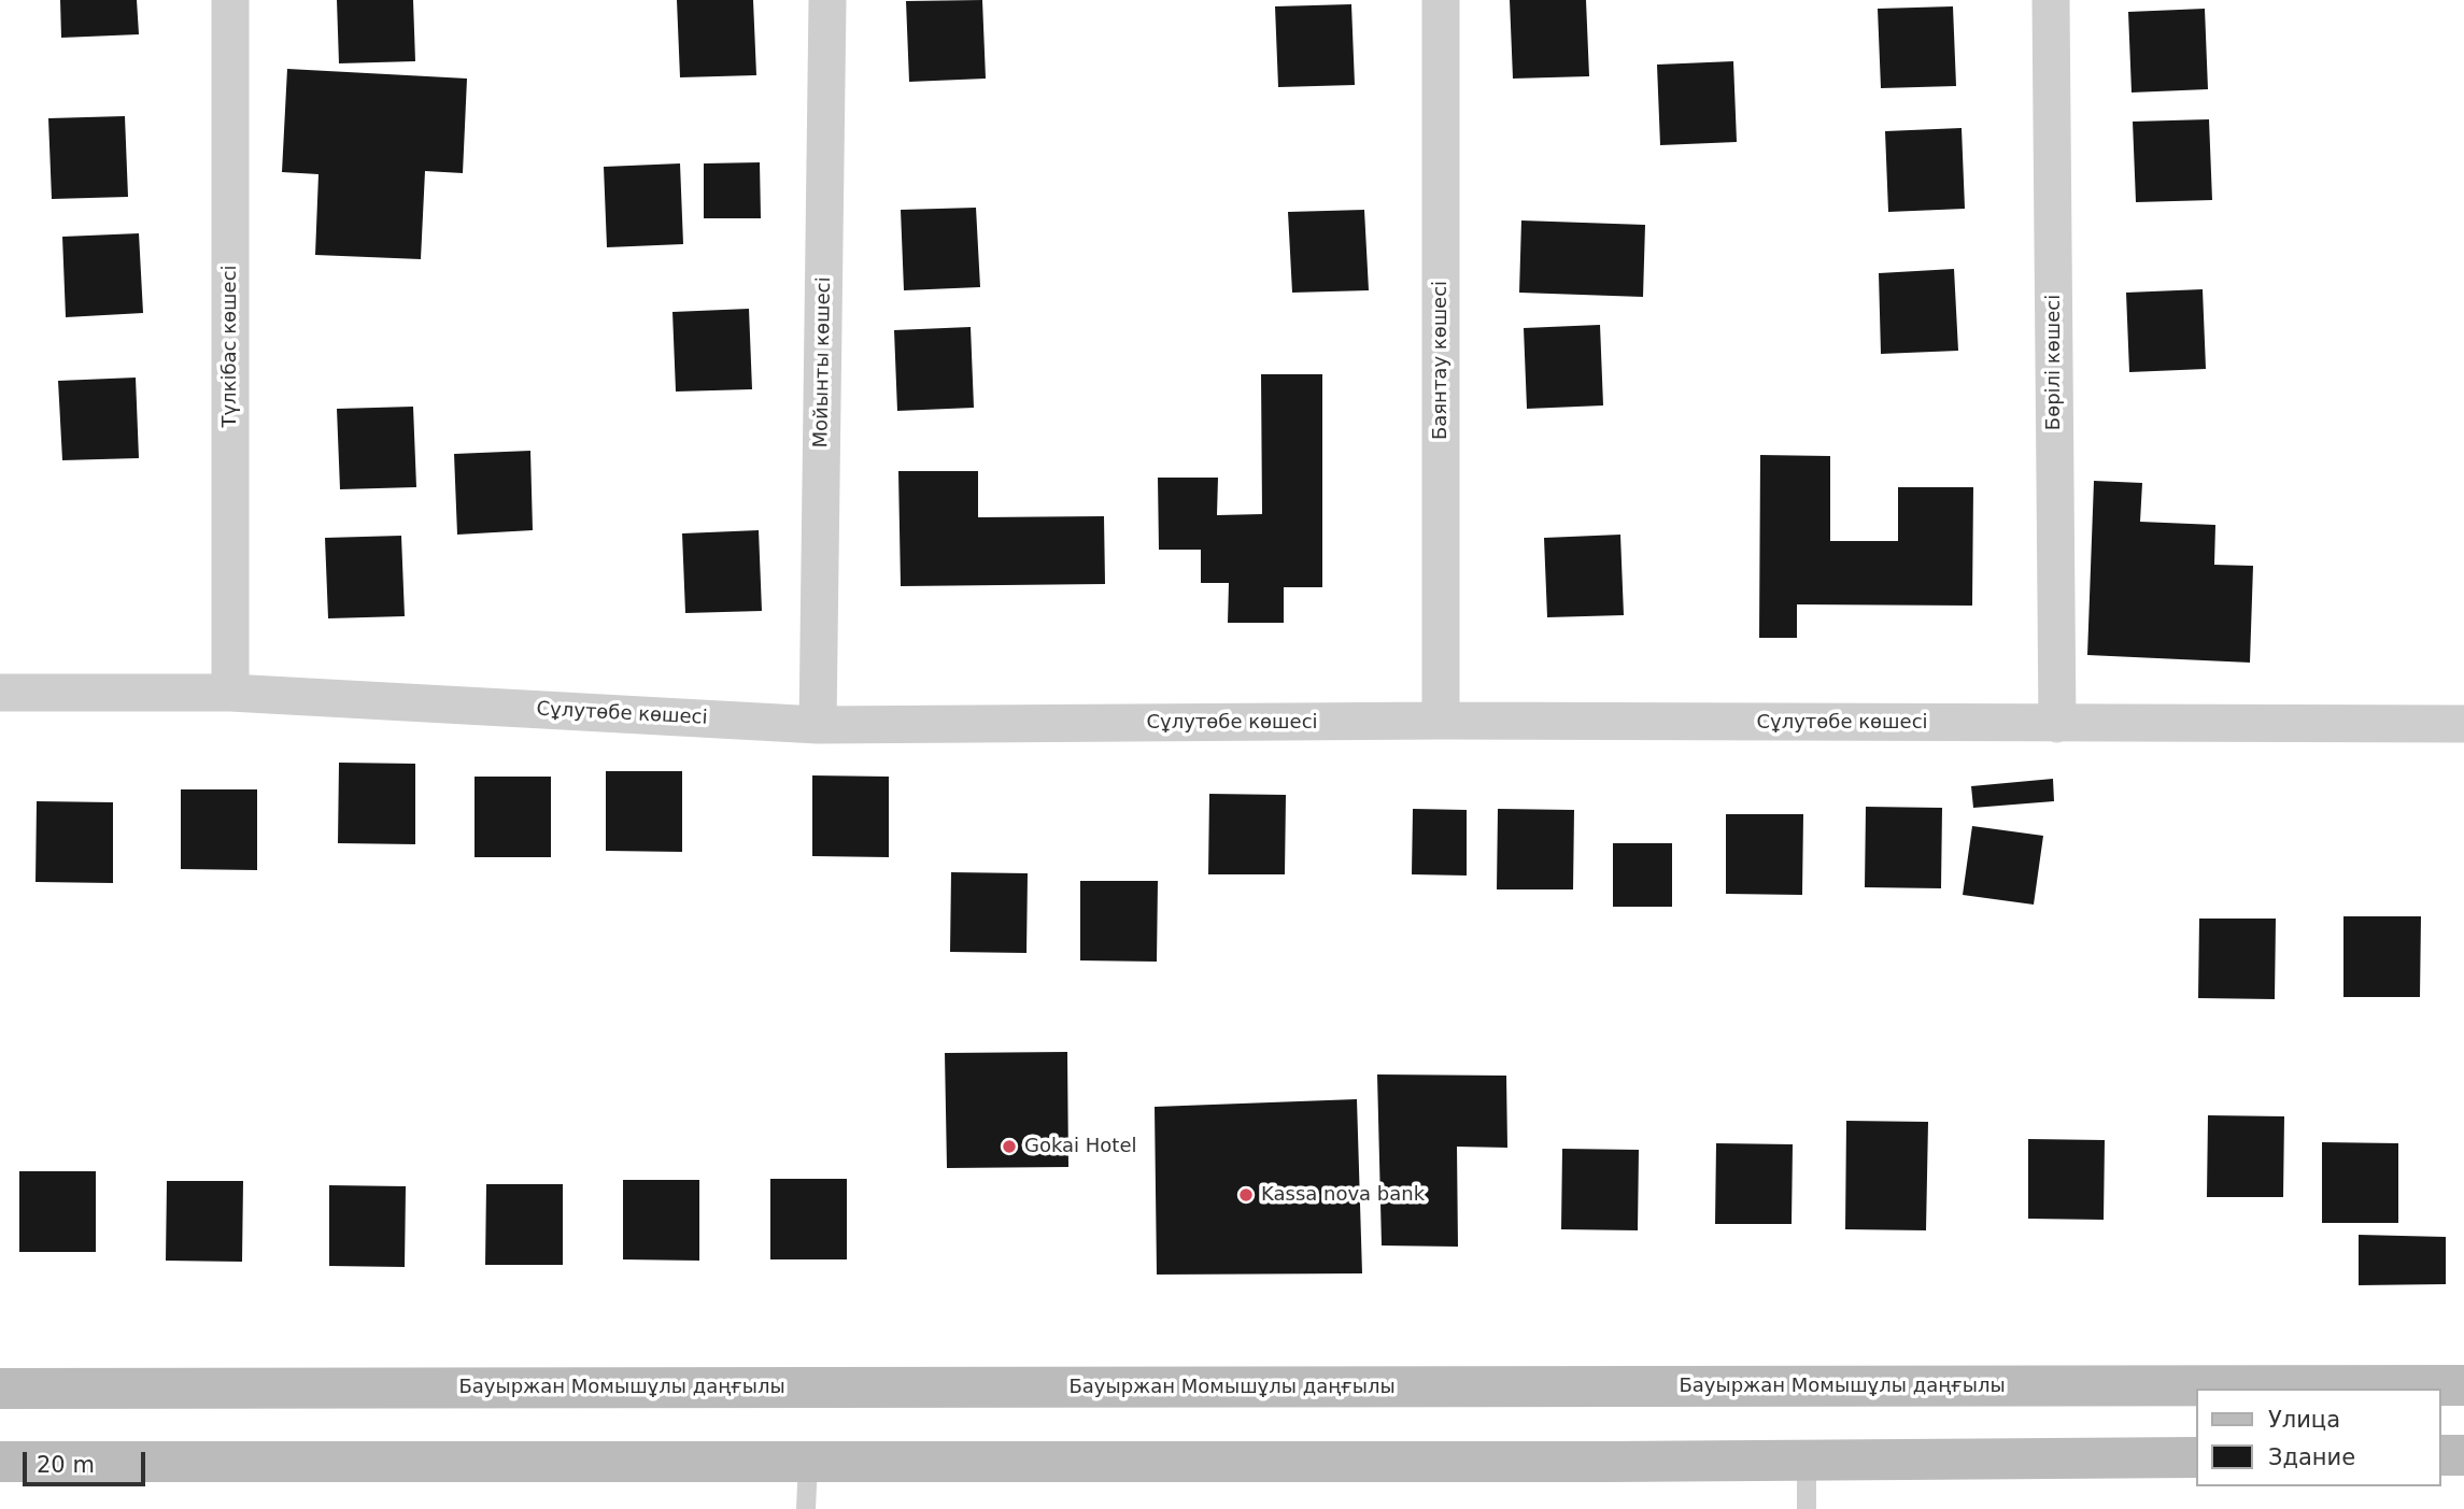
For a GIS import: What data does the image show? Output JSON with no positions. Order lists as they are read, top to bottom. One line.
{"streets":{"main road":["Бауыржан Момышұлы даңғылы"],"street":["Түлкібас көшесі","Баянтау көшесі","Мойынты көшесі","Бөрілі көшесі","Сұлутөбе көшесі"]},"crossings":[["Түлкібас көшесі","Сұлутөбе көшесі"],["Баянтау көшесі","Сұлутөбе көшесі"],["Мойынты көшесі","Сұлутөбе көшесі"],["Бөрілі көшесі","Сұлутөбе көшесі"]],"places":["Gokai Hotel","Kassa nova bank"],"legend":["Улица","Здание"],"scale_bar":"20 m"}
